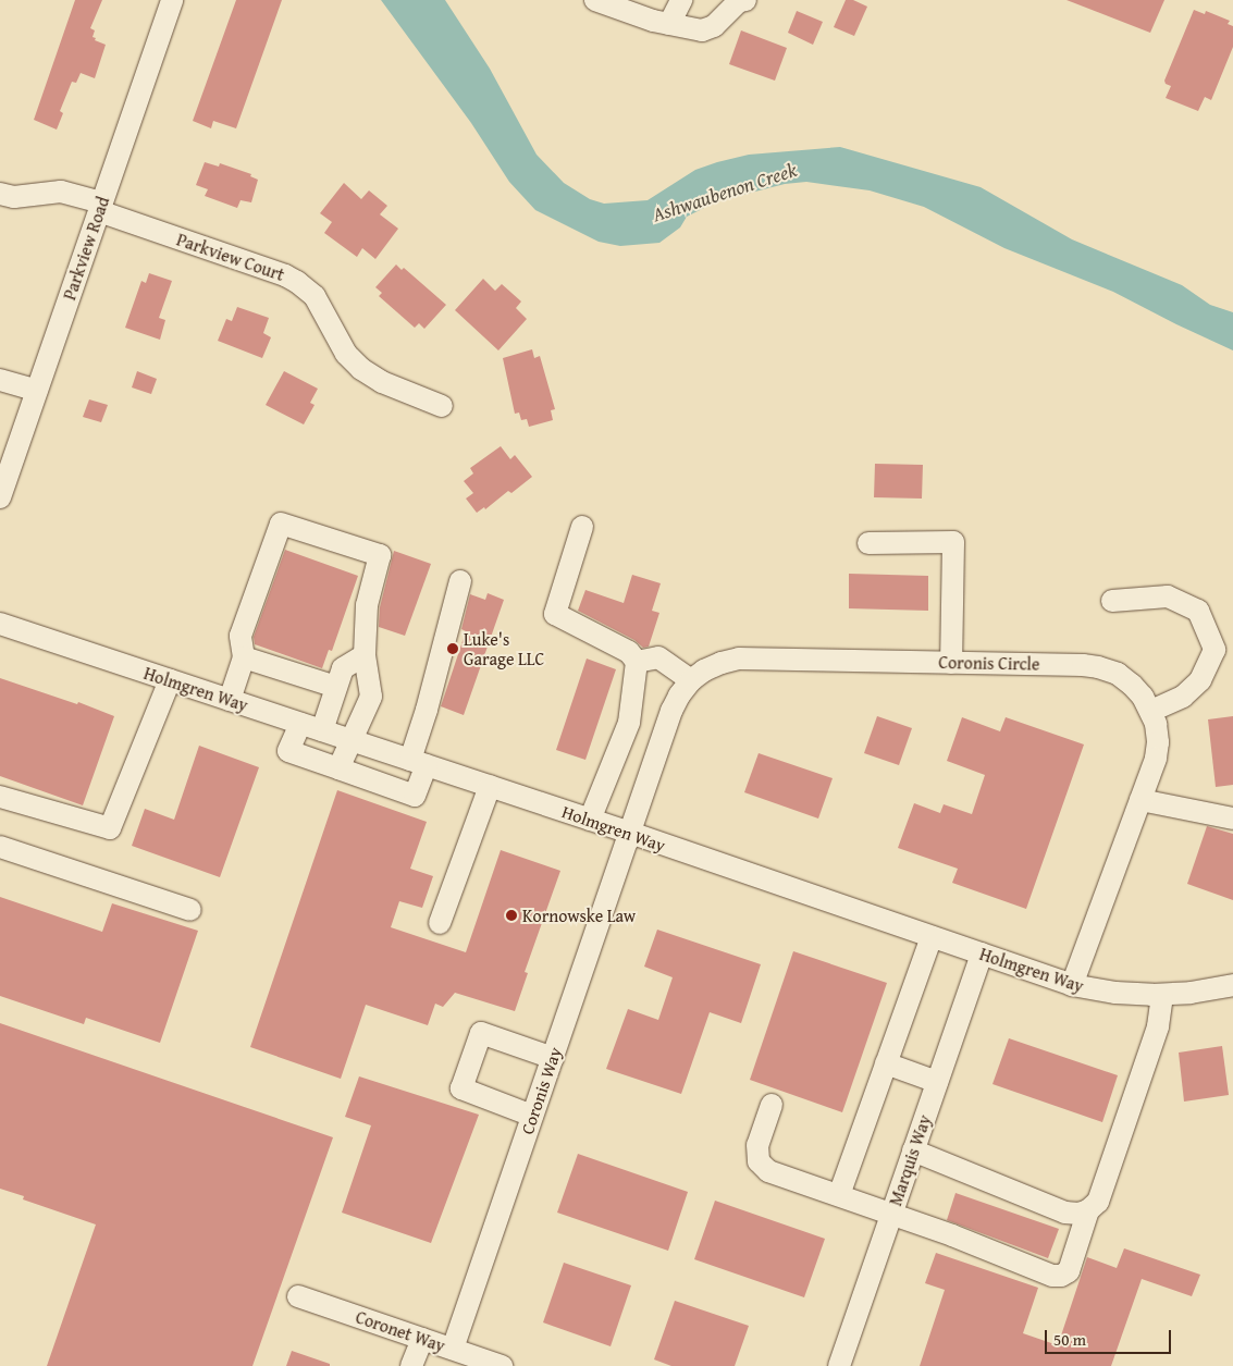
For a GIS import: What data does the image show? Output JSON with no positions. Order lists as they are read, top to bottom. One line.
{"streets":{"street":["Parkview Road","Parkview Court","Coronis Circle","Holmgren Way","Coronis Way","Marquis Way","Coronet Way"]},"crossings":[["Parkview Road","Parkview Court"],["Coronis Circle","Holmgren Way"],["Coronis Circle","Coronis Way"],["Holmgren Way","Coronis Way"],["Holmgren Way","Marquis Way"],["Coronis Way","Coronet Way"]],"water":["Ashwaubenon Creek"],"places":["Luke's Garage LLC","Kornowske Law"],"scale_bar":"50 m"}
